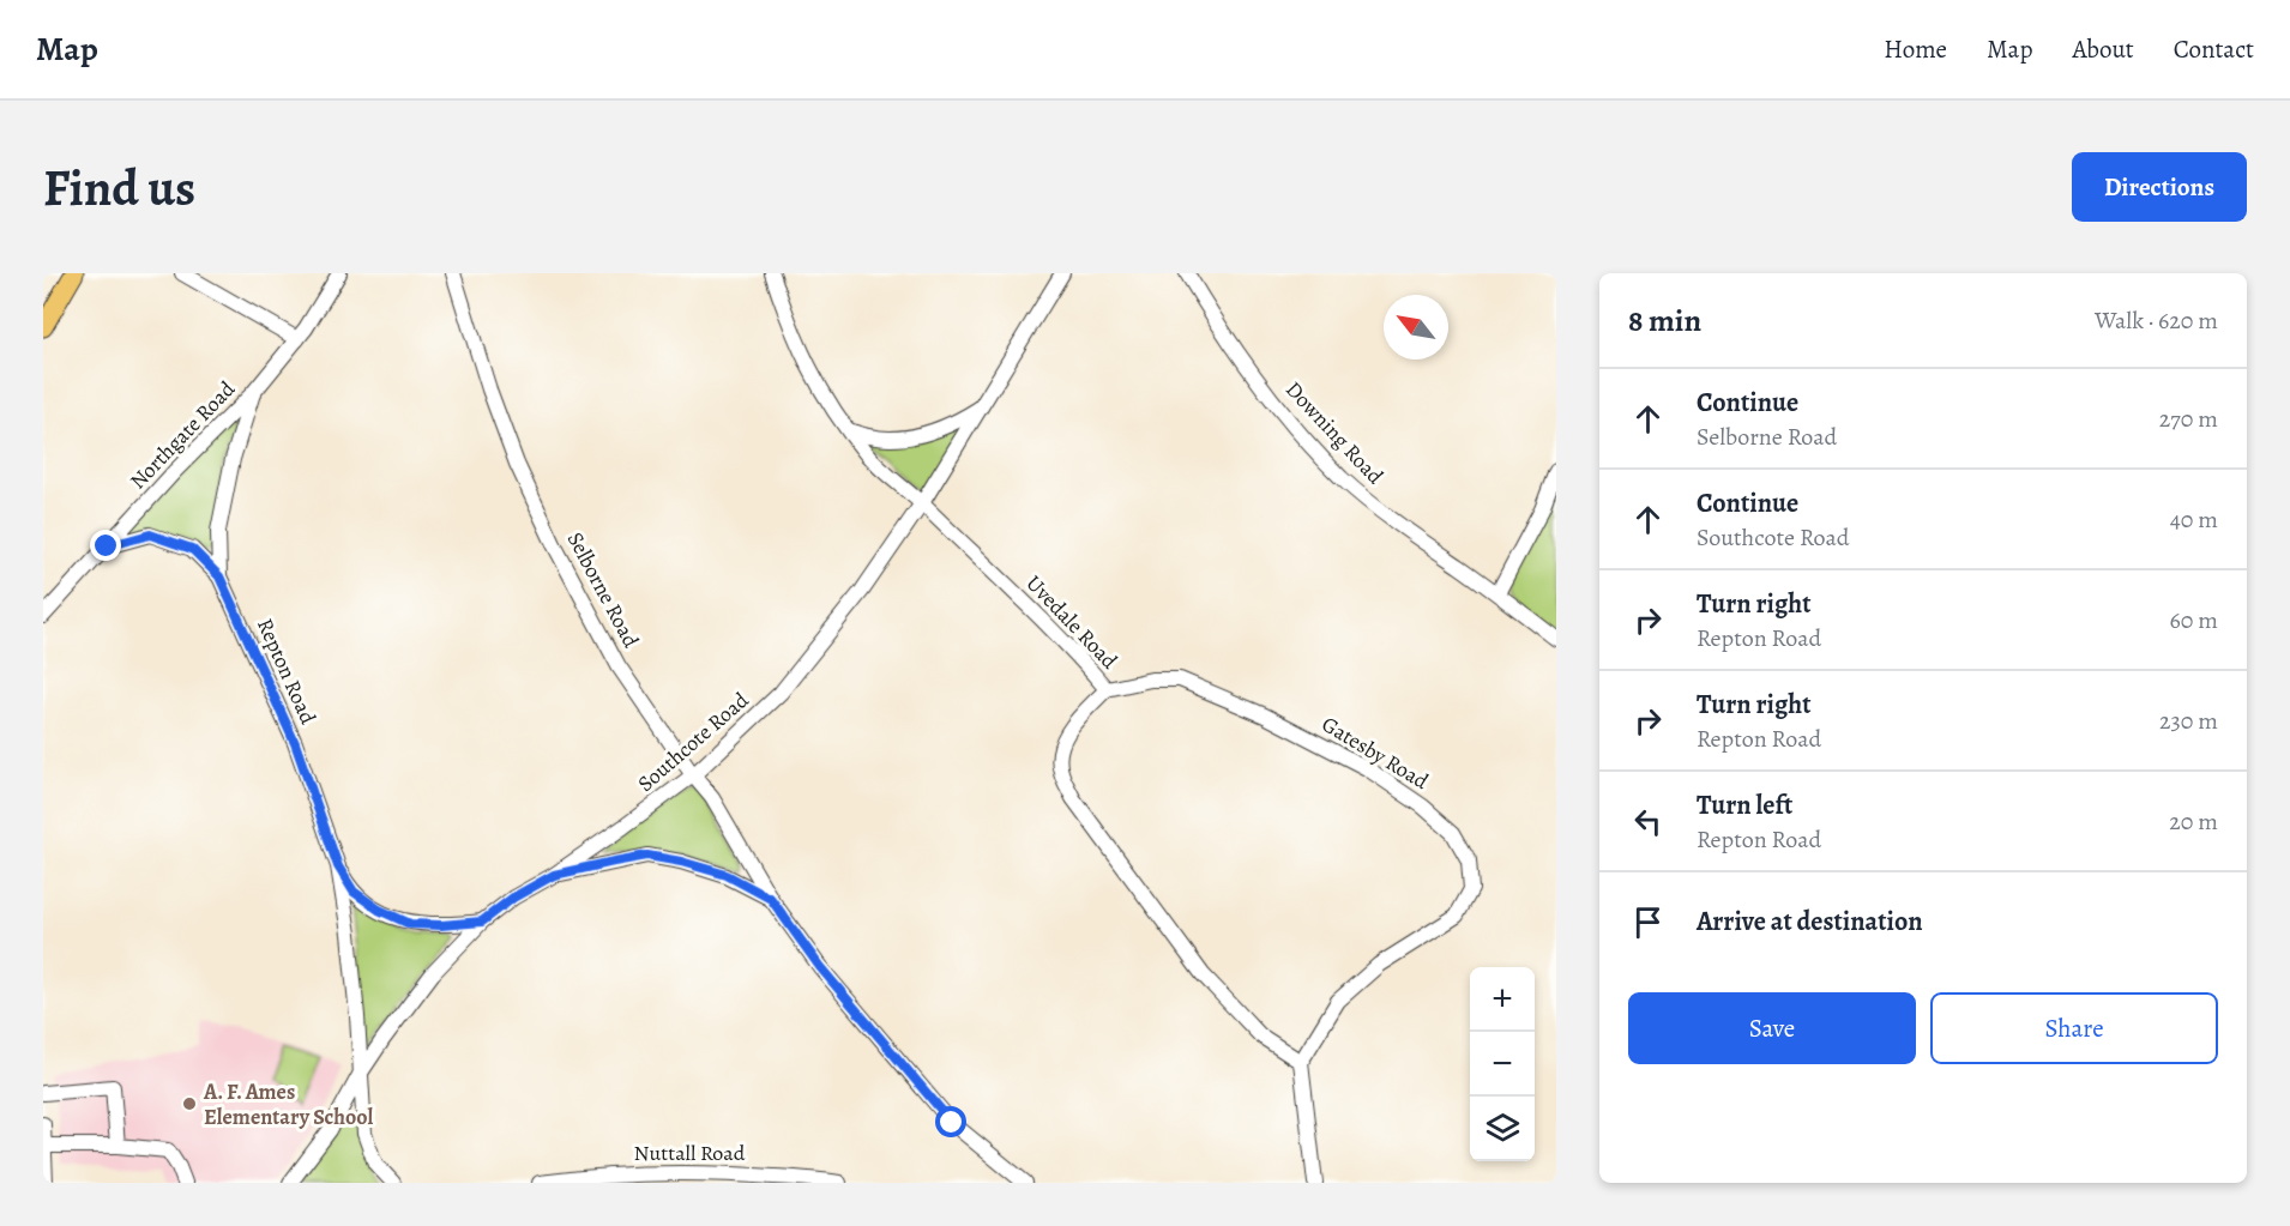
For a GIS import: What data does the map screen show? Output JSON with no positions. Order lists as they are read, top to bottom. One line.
{"streets":{"street":["Downing Road","Northgate Road","Selborne Road","Uvedale Road","Repton Road","Southcote Road","Gatesby Road","Nuttall Road"]},"crossings":[["Northgate Road","Repton Road"],["Selborne Road","Southcote Road"],["Uvedale Road","Southcote Road"],["Uvedale Road","Gatesby Road"],["Repton Road","Southcote Road"]],"places":["A. F. Ames Elementary School"],"north":"top left","page":{"header":"Map","nav":["Home","Map","About","Contact"],"buttons":["Directions",["Save","Share"]],"title":"Find us","heading":["8 min","Walk · 620 m"],"list":[["Continue","Selborne Road","270 m"],["Continue","Southcote Road","40 m"],["Turn right","Repton Road","60 m"],["Turn right","Repton Road","230 m"],["Turn left","Repton Road","20 m"],"Arrive at destination"],"map_buttons":["+","−"]}}
